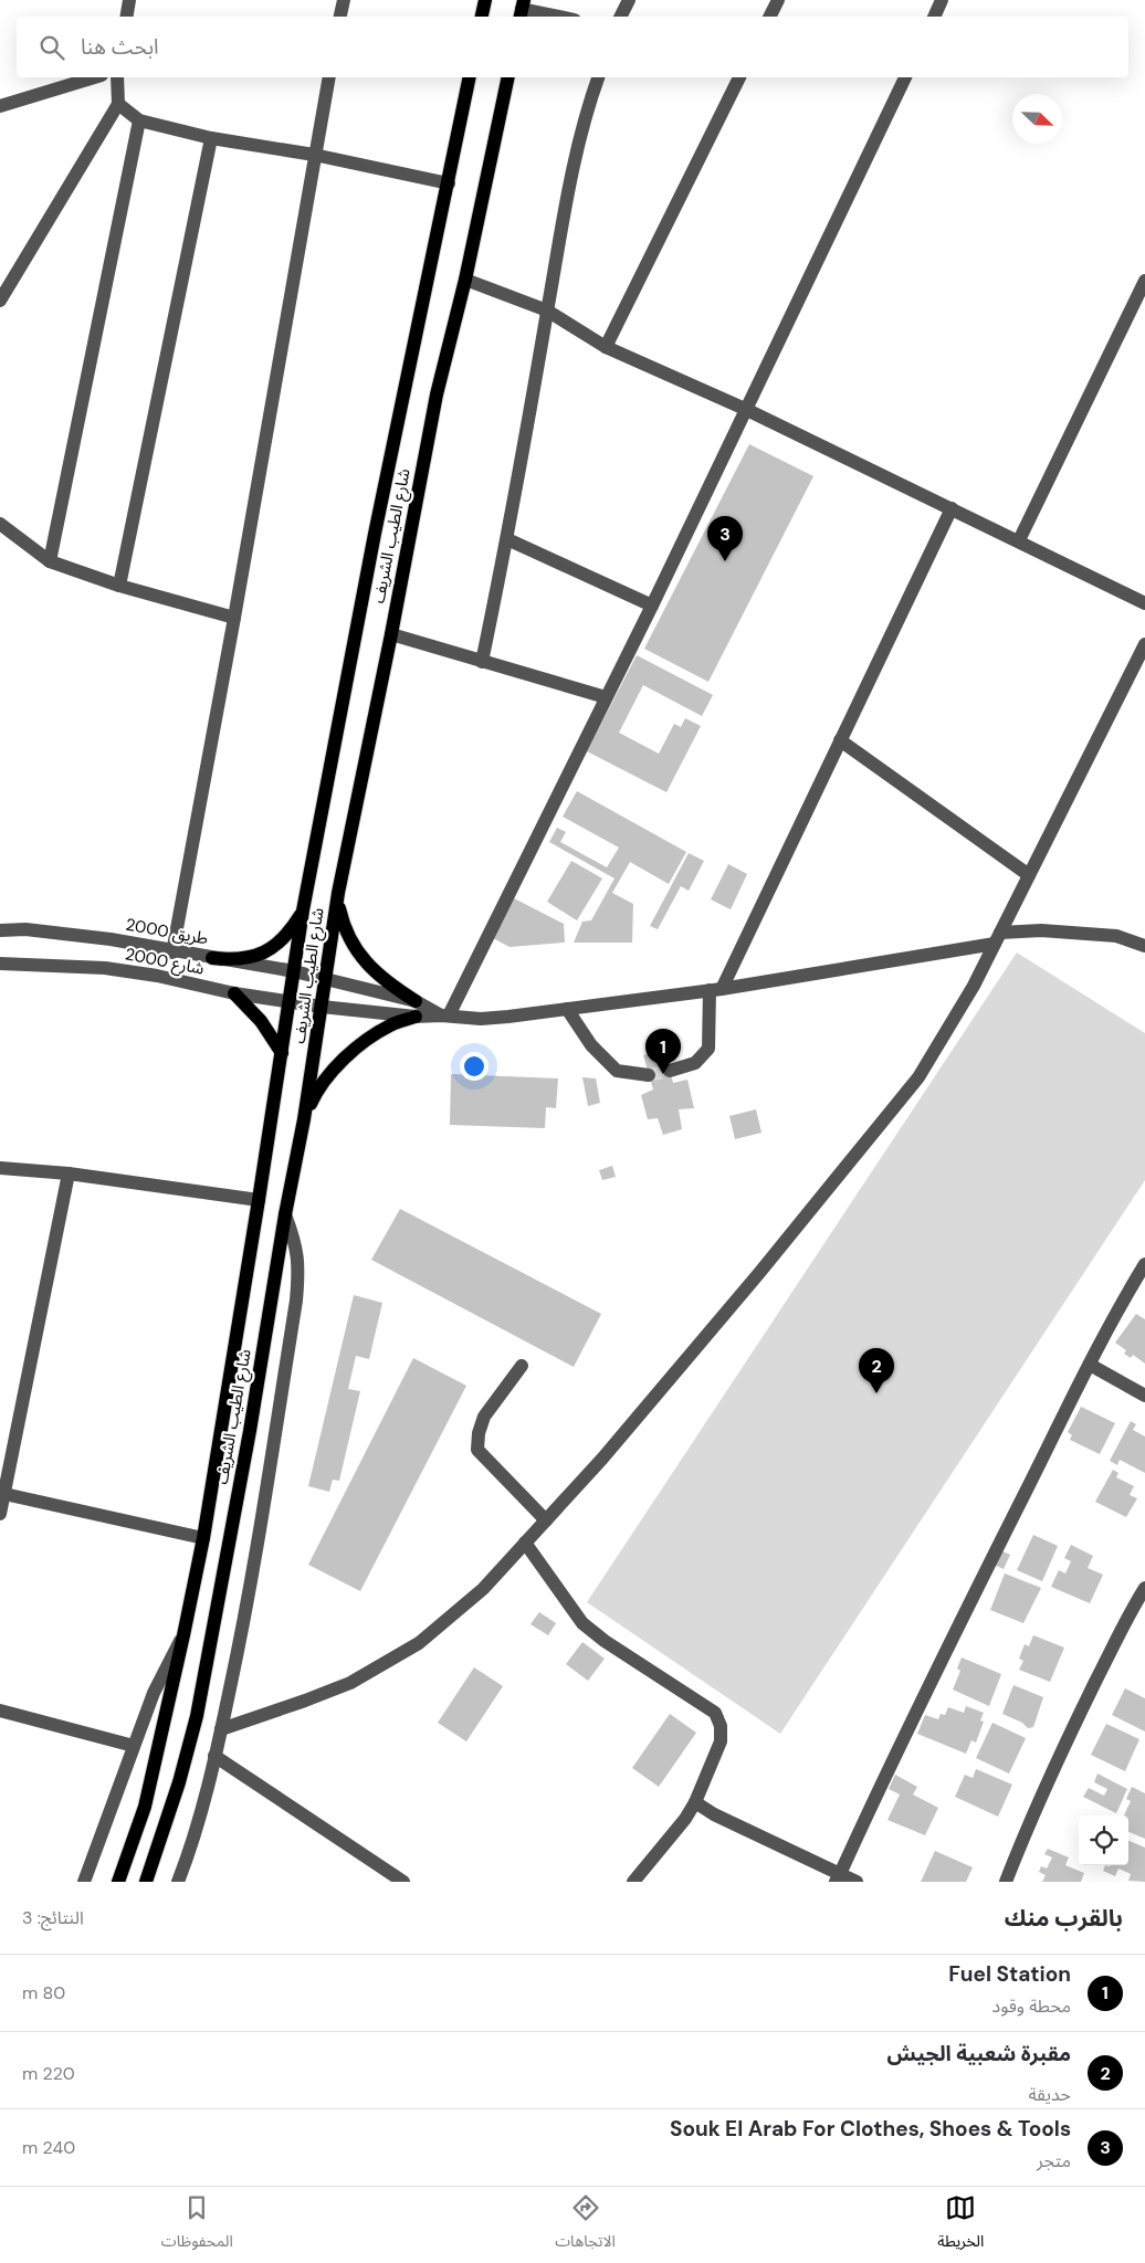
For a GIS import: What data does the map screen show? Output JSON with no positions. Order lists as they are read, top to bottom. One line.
{"streets":{"main road":["شارع الطيب الشريف"],"street":["طريق 2000","شارع 2000"]},"crossings":[["شارع الطيب الشريف","طريق 2000"],["شارع الطيب الشريف","شارع 2000"],["طريق 2000","شارع 2000"]],"north":"bottom right","page":{"search":"ابحث هنا","pins":["3","1","2"],"heading":["بالقرب منك","النتائج: 3"],"list":[{"mark":"1","name":"Fuel Station","note":"محطة وقود","value":"80 m"},{"mark":"2","name":"مقبرة شعبية الجيش","note":"حديقة","value":"220 m"},{"mark":"3","name":"Souk El Arab For Clothes, Shoes & Tools","note":"متجر","value":"240 m"}],"nav":["الخريطة","الاتجاهات","المحفوظات"]}}
